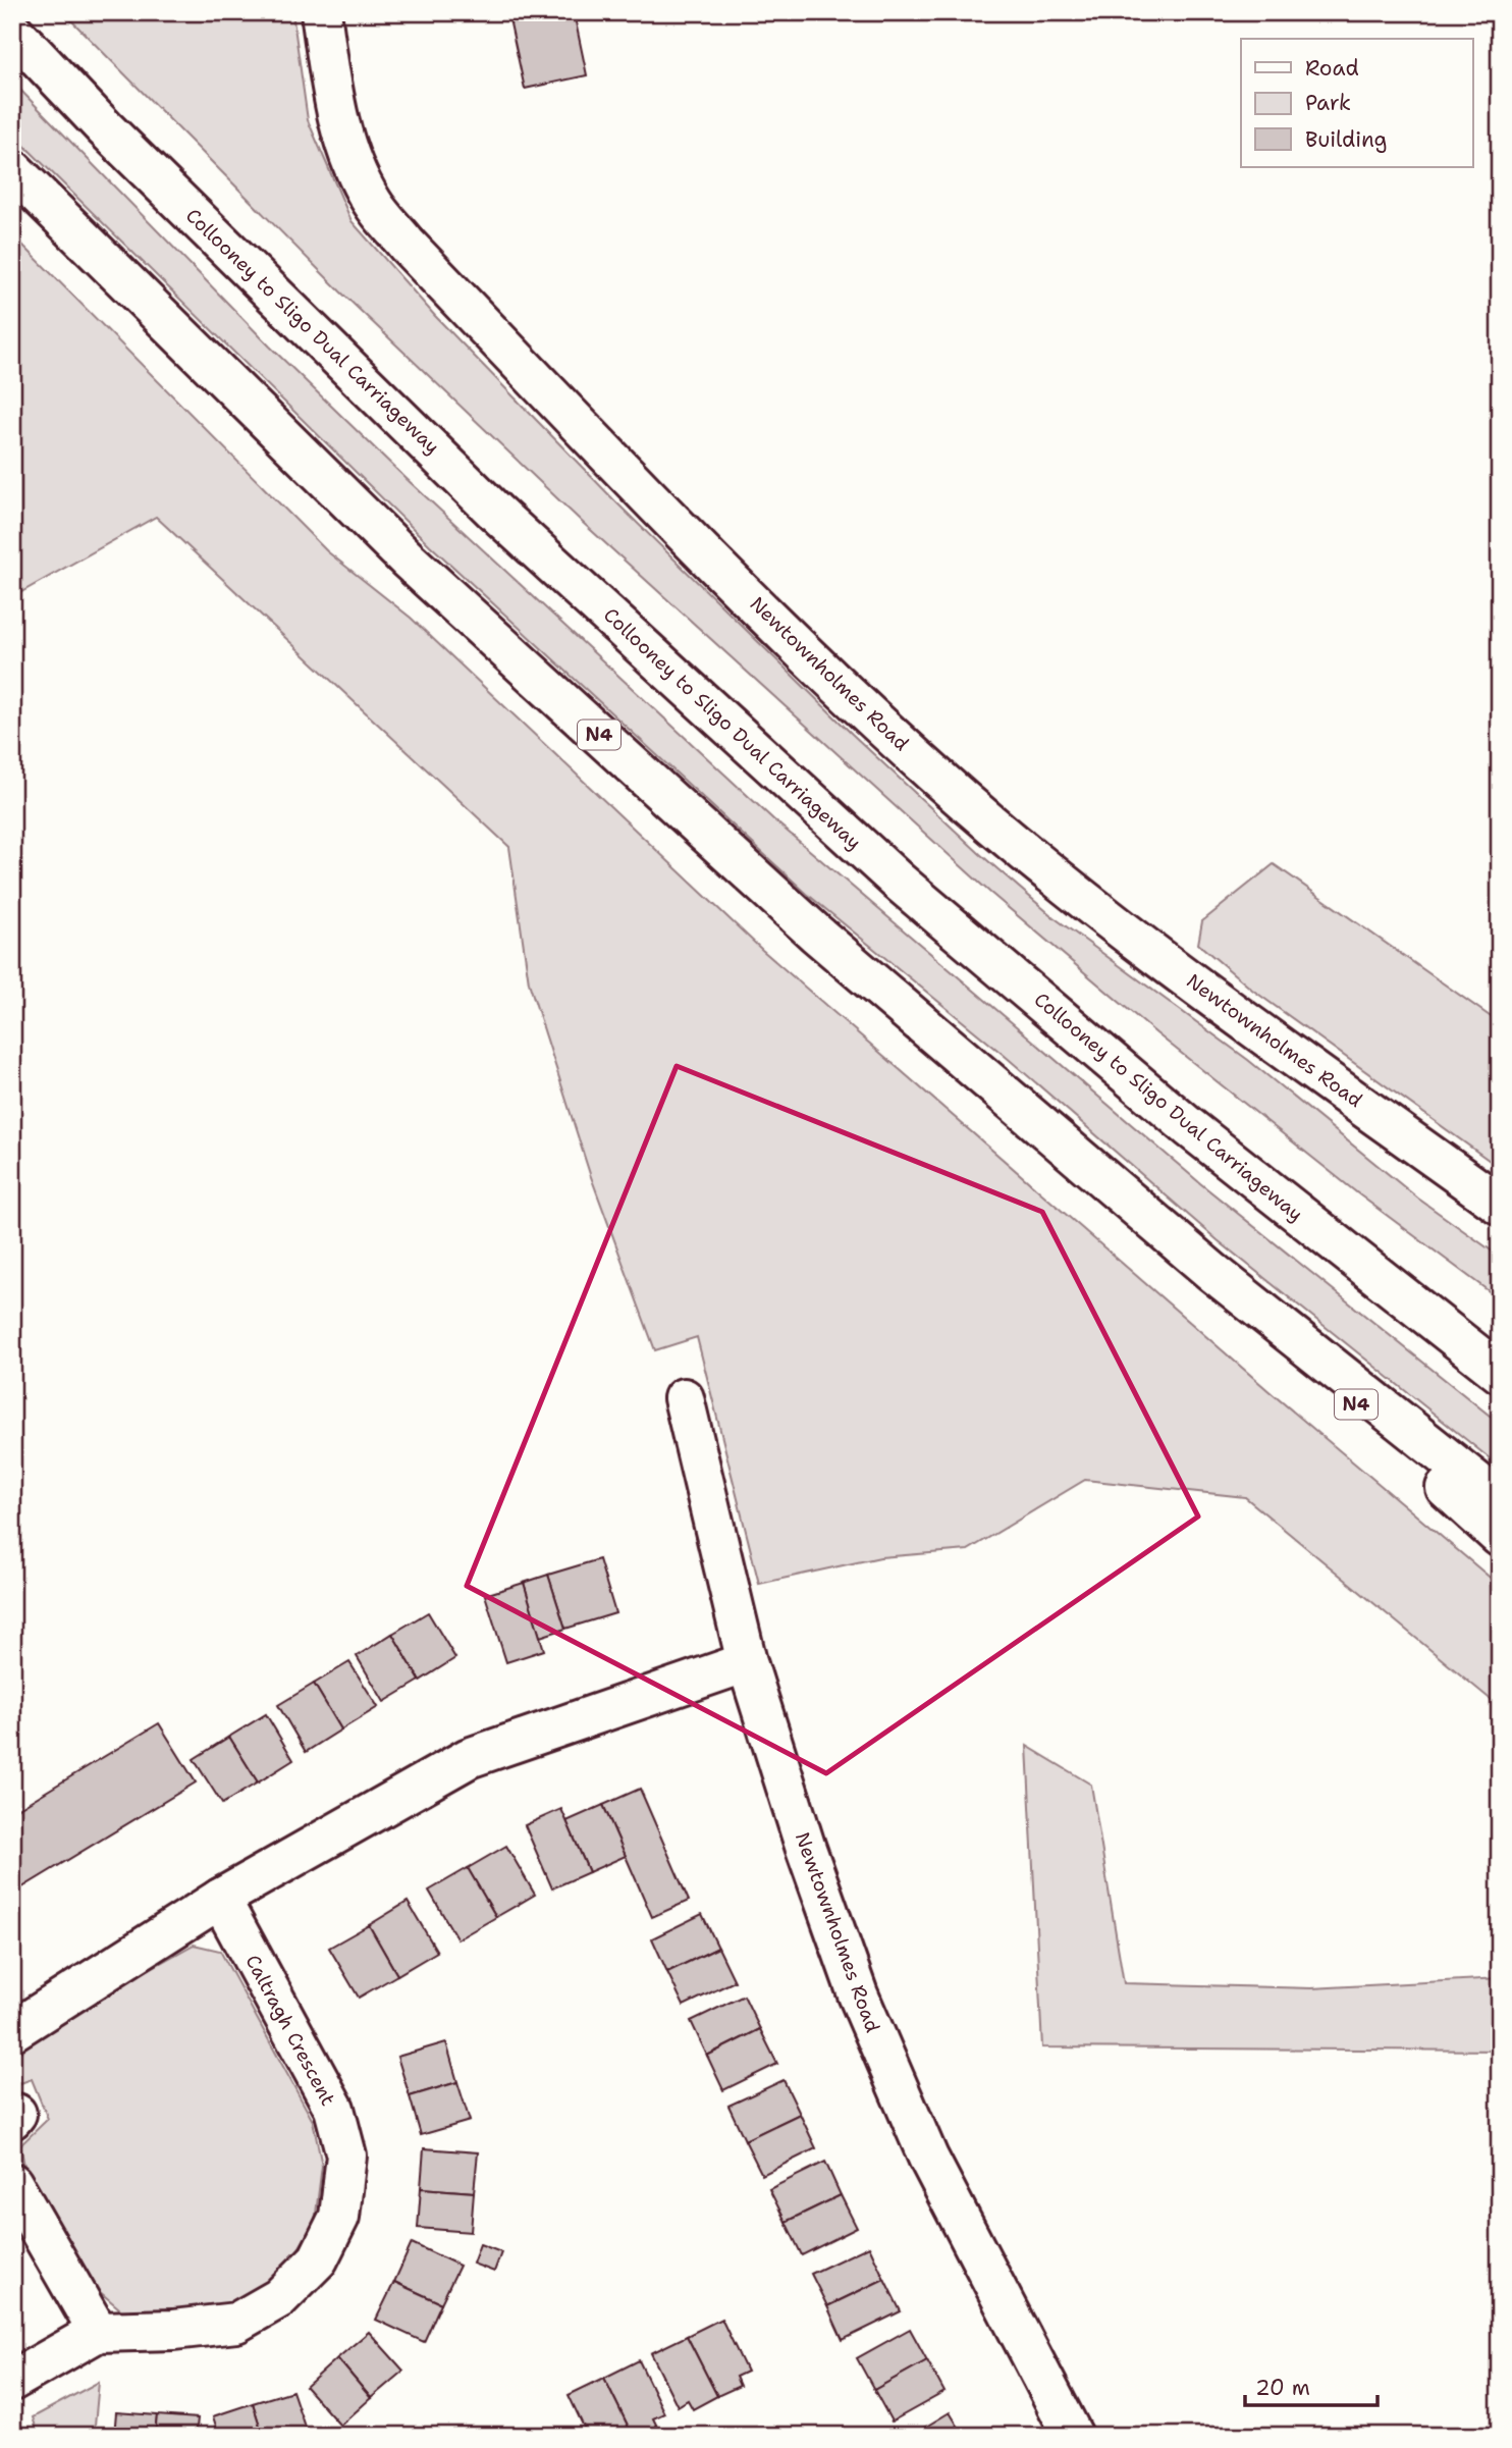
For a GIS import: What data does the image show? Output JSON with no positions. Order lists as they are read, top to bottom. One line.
{"streets":{"main road":["Collooney to Sligo Dual Carriageway","Newtownholmes Road","N4","Caltragh Crescent"]},"legend":["Road","Park","Building"],"scale_bar":"20 m"}
